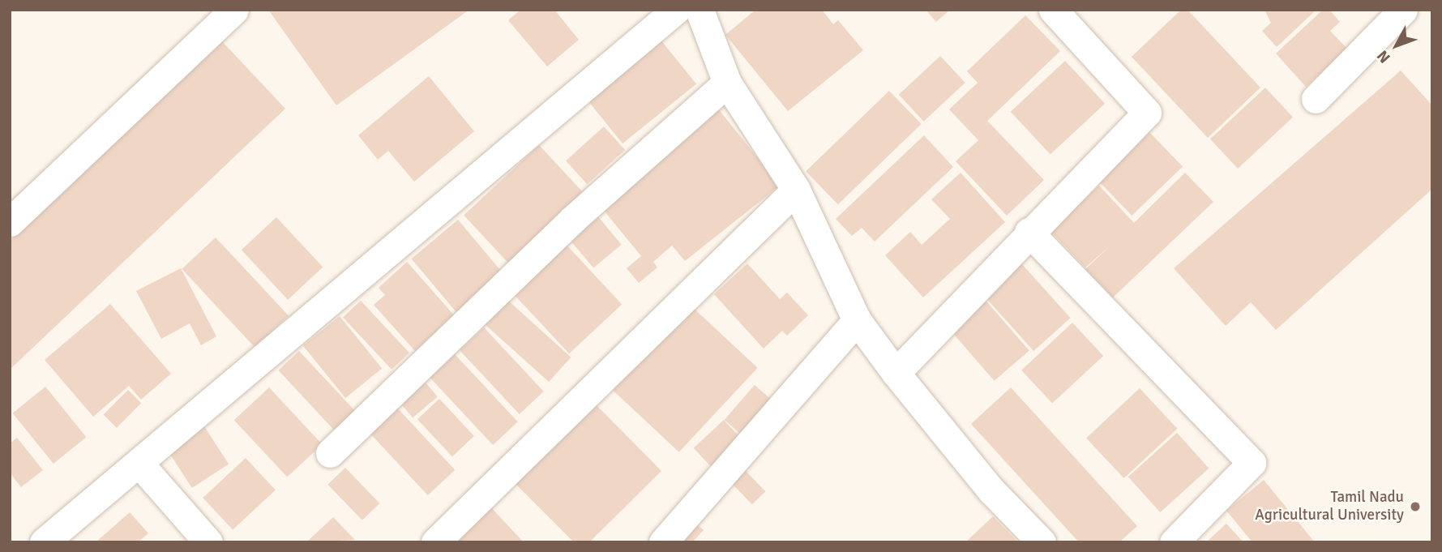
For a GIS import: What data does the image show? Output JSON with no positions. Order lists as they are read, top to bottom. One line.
{"places":["Tamil Nadu Agricultural University"],"north":"bottom left"}
